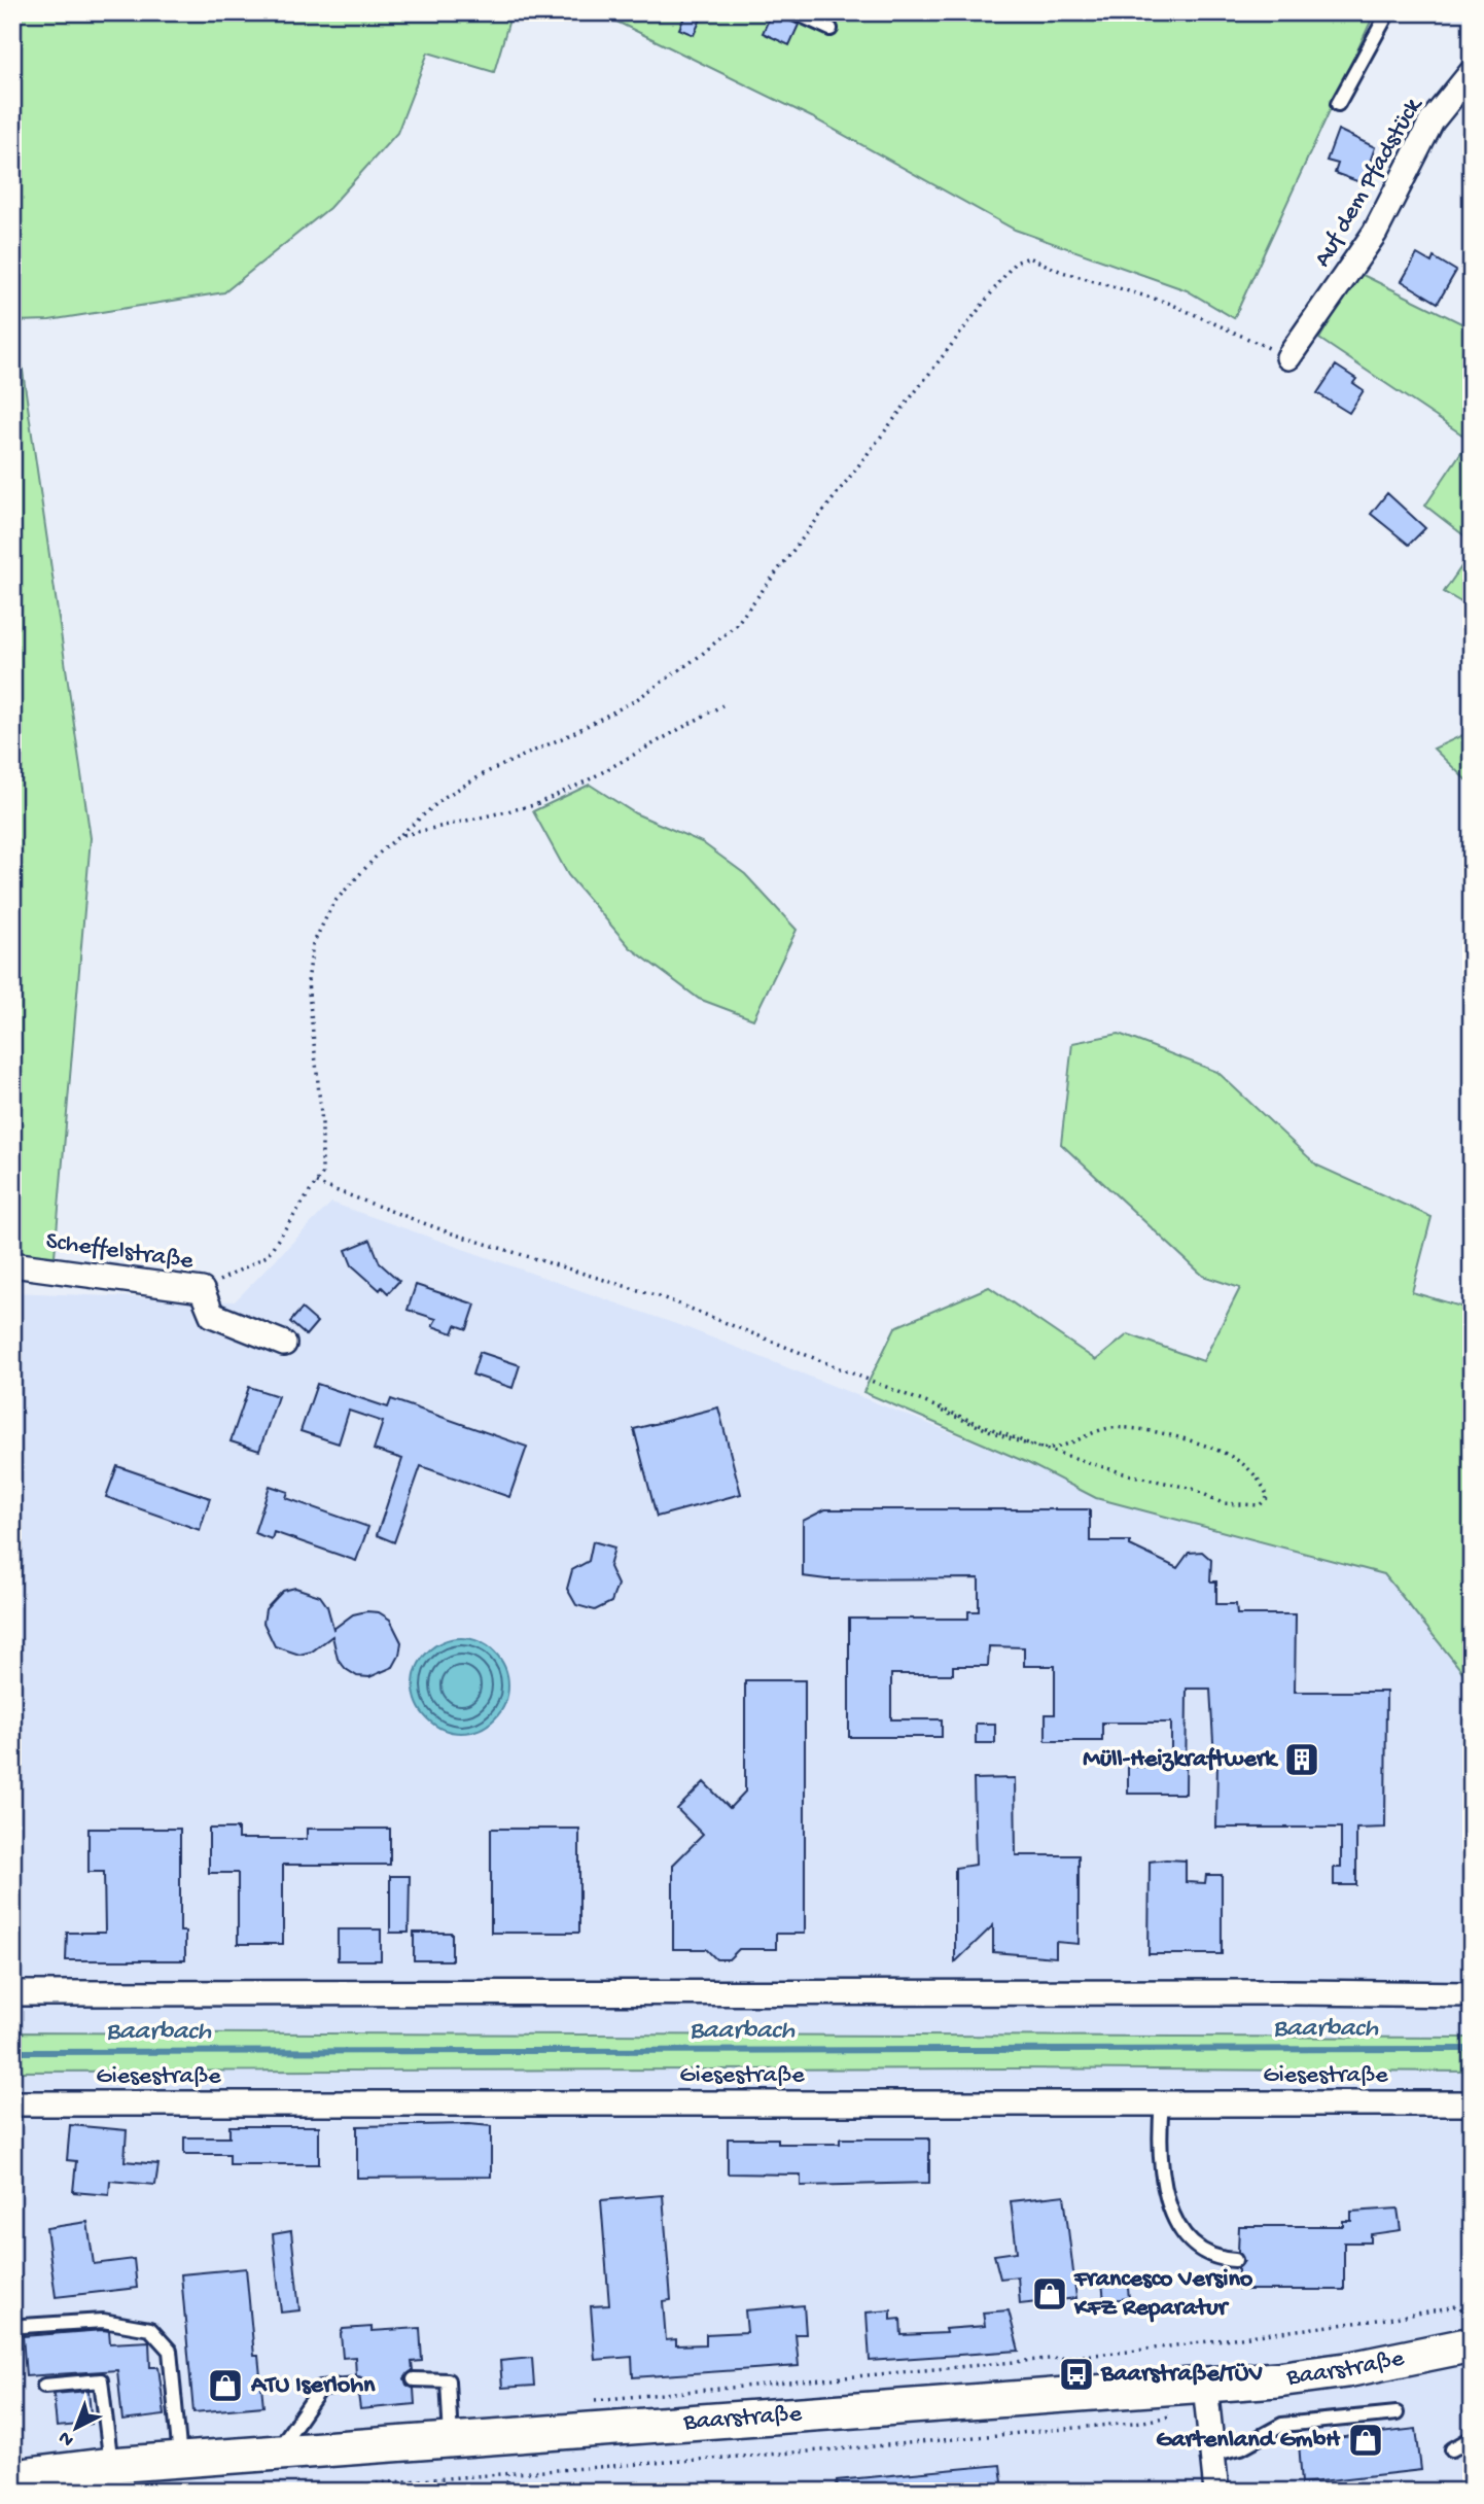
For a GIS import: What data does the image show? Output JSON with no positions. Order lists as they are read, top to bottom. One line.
{"streets":{"main road":["Baarstraße"],"street":["Auf dem Pfadstück","Scheffelstraße","Giesestraße"]},"water":["Baarbach"],"places":{"building":["Müll-Heizkraftwerk"],"shop":["Francesco Versino KFZ Reparatur","ATU Iserlohn","Gartenland GmbH"],"bus stop":["Baarstraße/TÜV"]},"north":"bottom left"}
